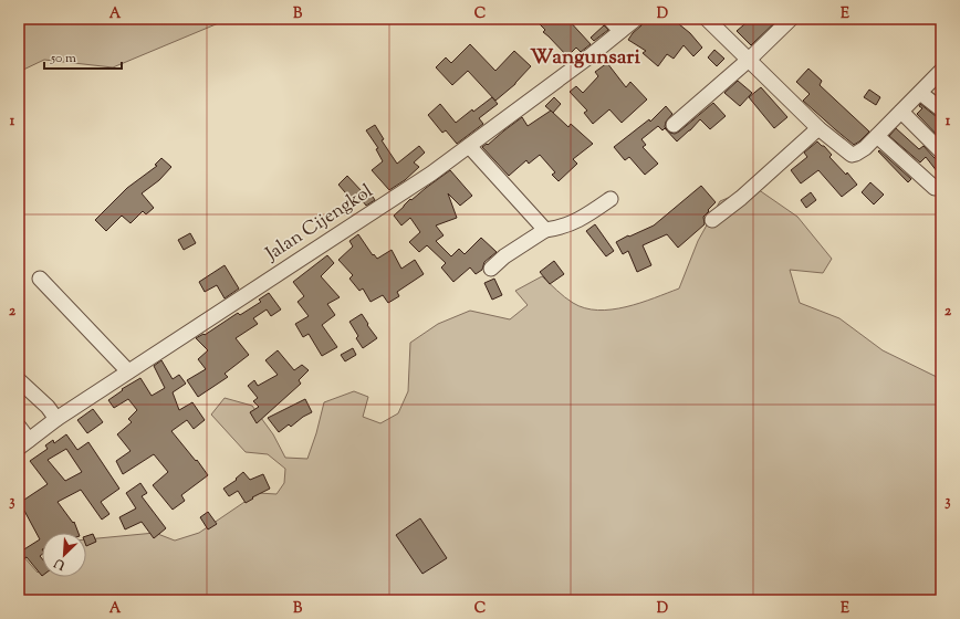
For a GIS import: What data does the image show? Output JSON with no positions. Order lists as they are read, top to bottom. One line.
{"streets":{"street":["Jalan Cijengkol"]},"districts":["Wangunsari"],"scale_bar":"50 m","north":"bottom left","grid":{"columns":["A","B","C","D","E"],"rows":["1","2","3"]}}
